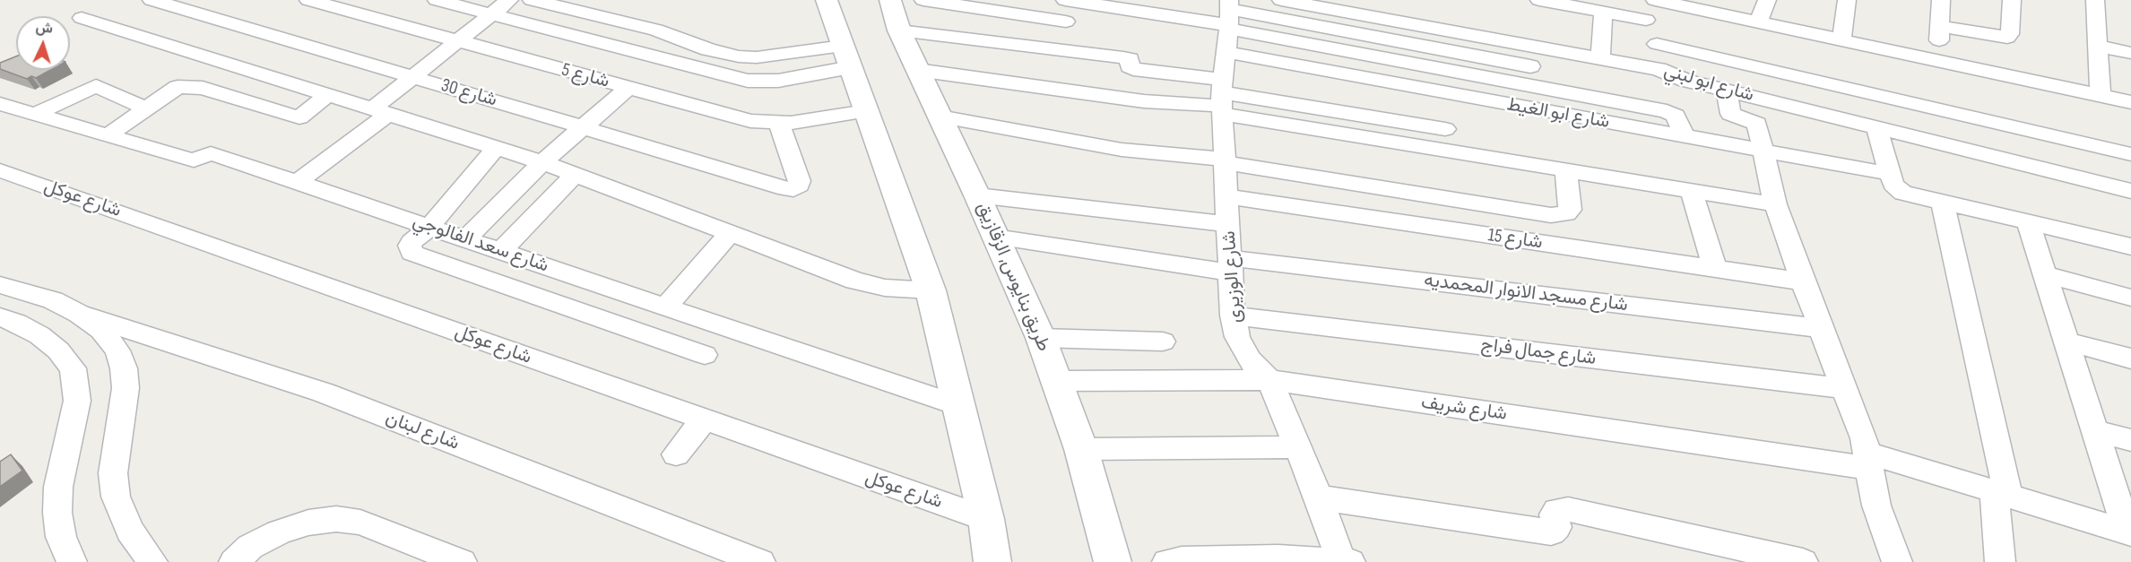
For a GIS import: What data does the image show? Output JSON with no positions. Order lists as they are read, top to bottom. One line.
{"streets":{"main road":["طريق بنايوس, الزقازيق"],"street":["شارع 5","شارع ابو لبني","شارع 30","شارع ابو الغيط","شارع عوكل","شارع 15","شارع سعد الفالوجي","شارع الوزيرى","شارع مسجد الانوار المحمديه","شارع جمال فراج","شارع شريف","شارع لبنان"]},"crossings":[["شارع 5","شارع 30"],["شارع ابو الغيط","شارع الوزيرى"],["شارع 15","شارع الوزيرى"],["طريق بنايوس, الزقازيق","شارع مسجد الانوار المحمديه"],["طريق بنايوس, الزقازيق","شارع شريف"],["شارع الوزيرى","شارع مسجد الانوار المحمديه"],["شارع الوزيرى","شارع جمال فراج"],["شارع الوزيرى","شارع شريف"]],"north":"top"}
